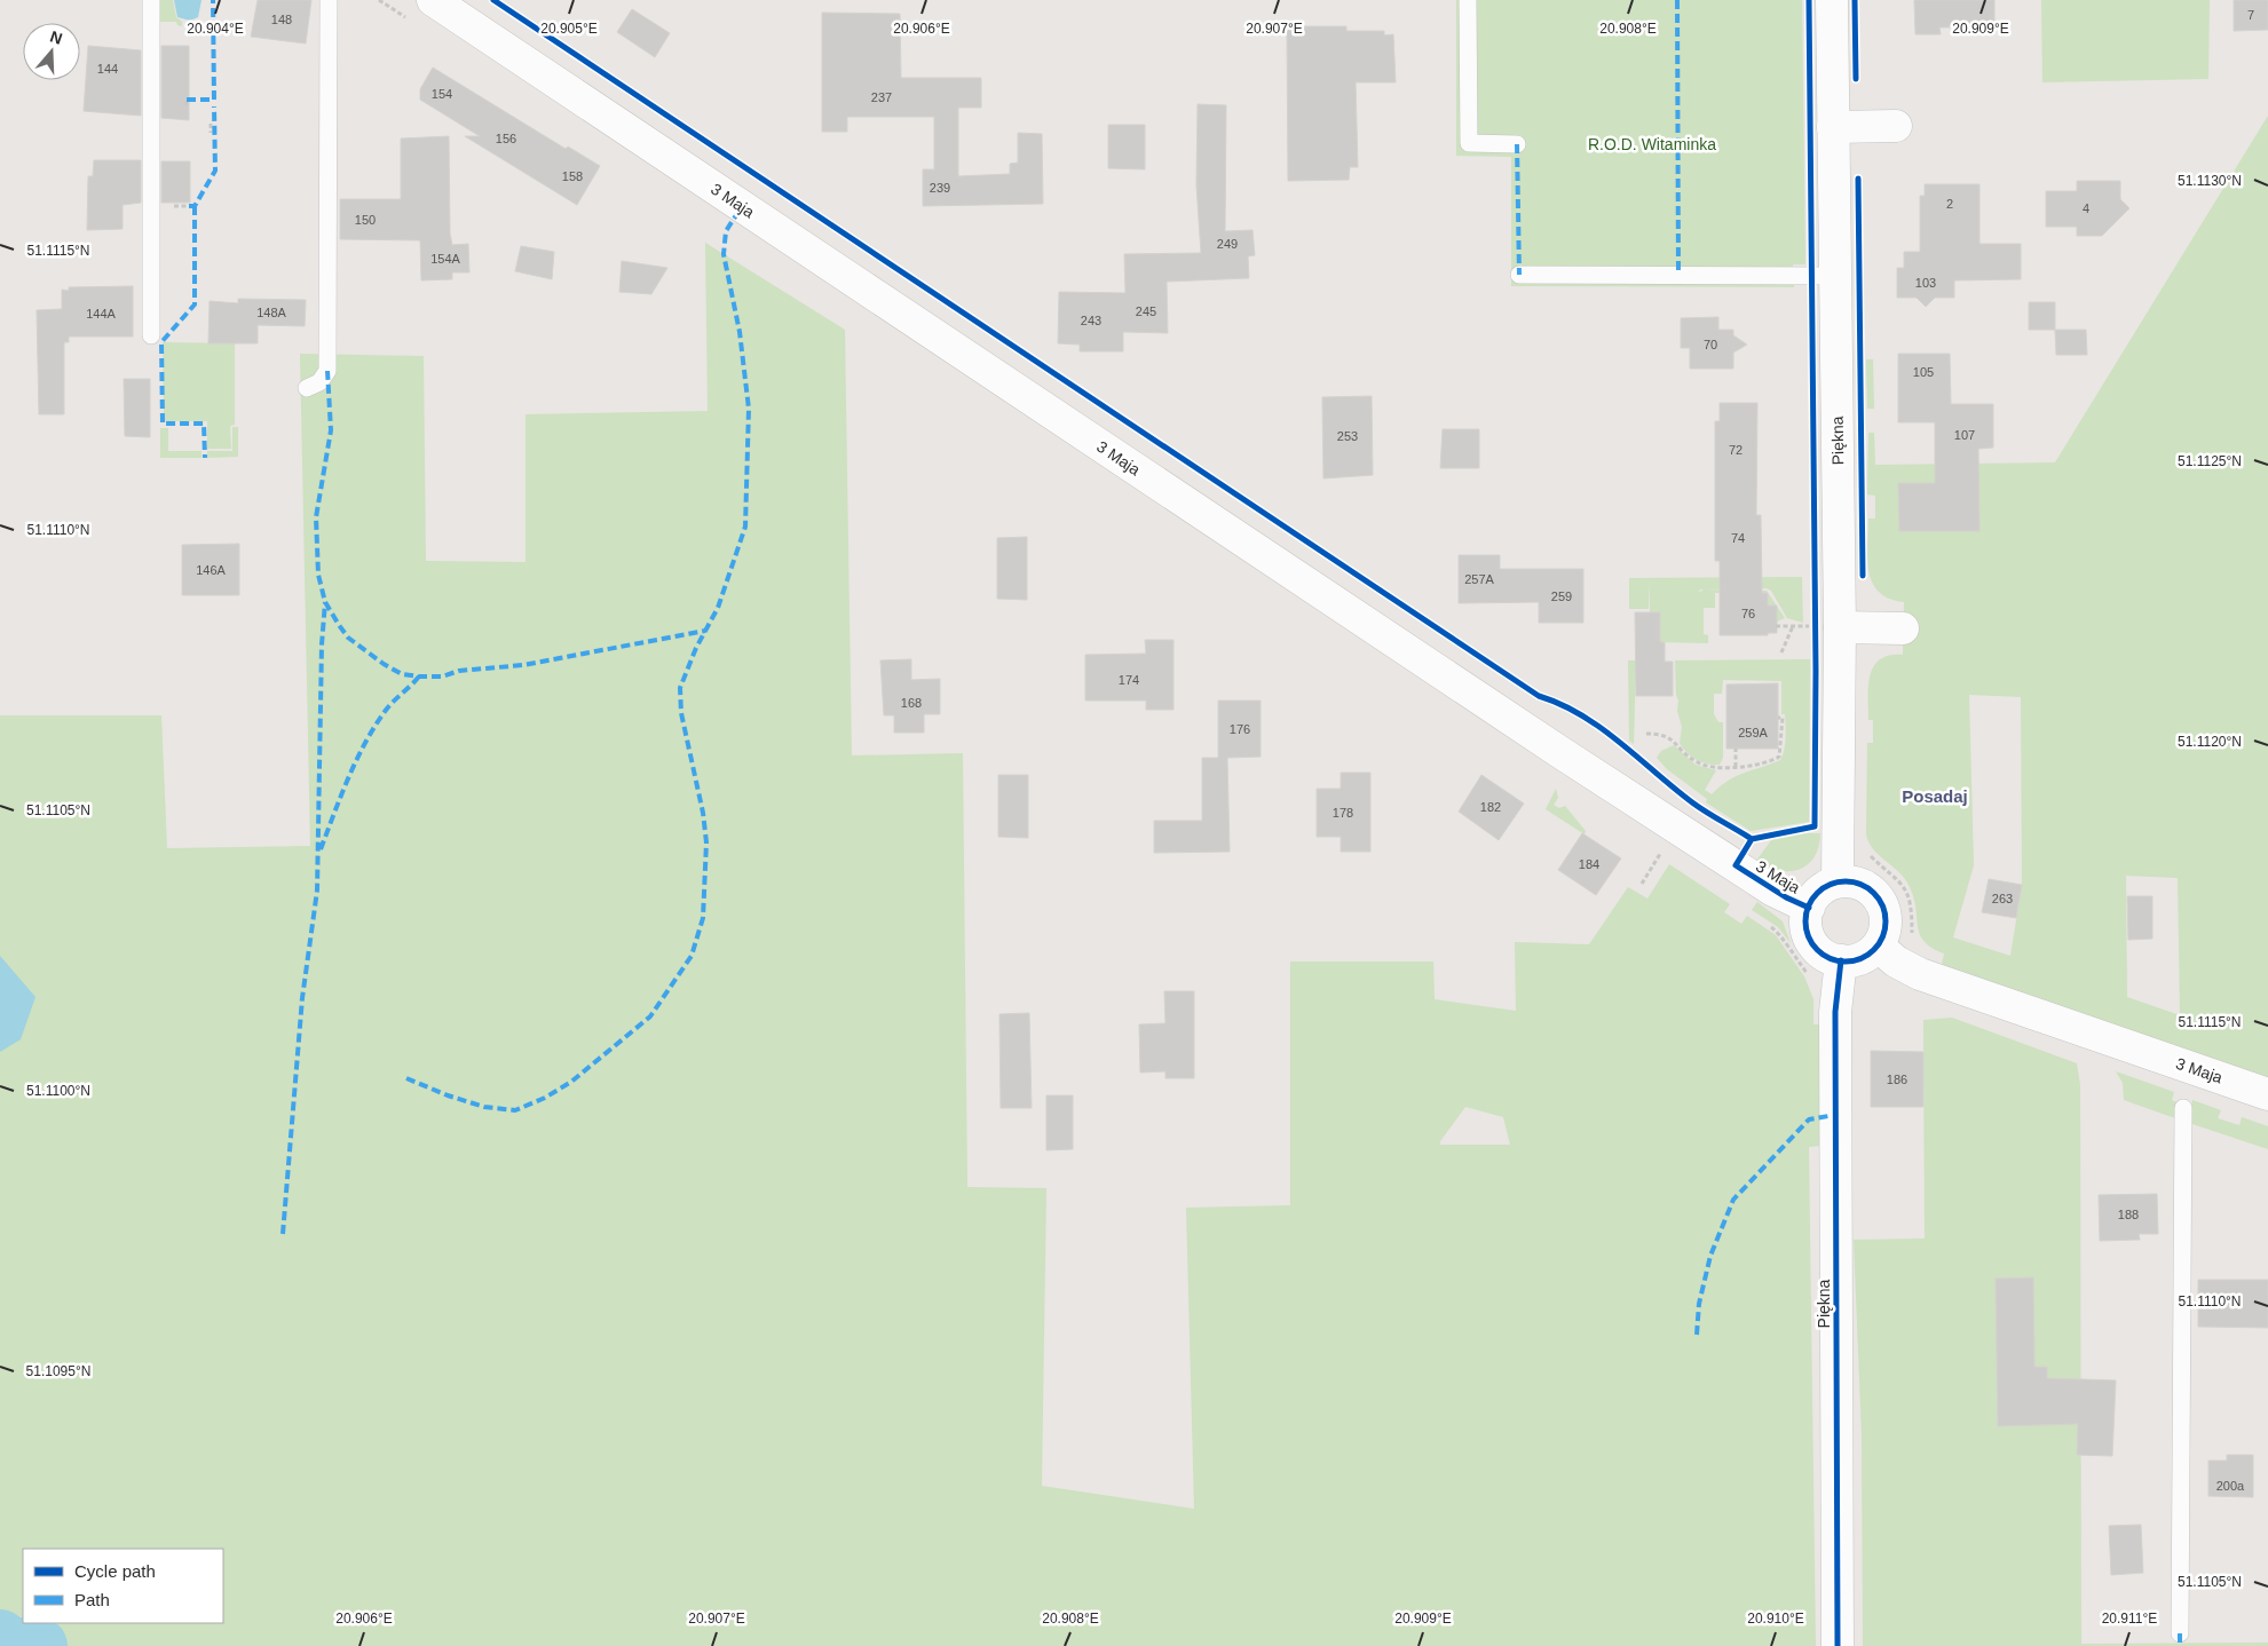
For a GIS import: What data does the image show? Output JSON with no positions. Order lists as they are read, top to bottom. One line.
{"streets":{"street":["3 Maja","Piękna"]},"crossings":[["3 Maja","Piękna"]],"districts":["Posadaj"],"parks":["R.O.D. Witaminka"],"house_numbers":["7","148","144","154","237","156","158","239","2","4","150","249","154A","103","245","148A","144A","243","70","105","107","253","72","74","146A","257A","259","76","174","168","176","259A","182","178","184","263","186","188","200a"],"legend":["Cycle path","Path"],"north":"top","coordinates":["20.904°E","20.905°E","20.906°E","20.907°E","20.908°E","20.909°E","51.1130°N","51.1115°N","51.1125°N","51.1110°N","51.1120°N","51.1105°N","51.1100°N","51.1095°N","20.910°E","20.911°E"]}
